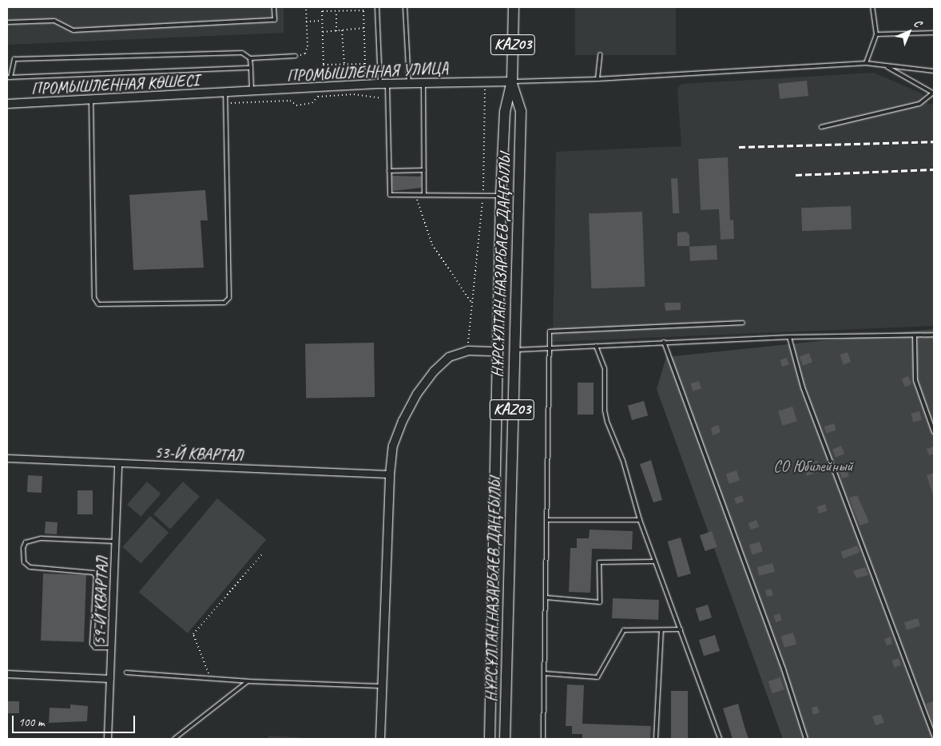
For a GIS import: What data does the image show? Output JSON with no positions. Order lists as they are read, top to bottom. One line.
{"streets":{"main road":["KАZ03","НҰРСҰЛТАН НАЗАРБАЕВ ДАҢҒЫЛЫ"],"street":["ПРОМЫШЛЕННАЯ УЛИЦА","ПРОМЫШЛЕННАЯ КӨШЕСІ","53-Й КВАРТАЛ","59-Й КВАРТАЛ"]},"crossings":[["ПРОМЫШЛЕННАЯ УЛИЦА","ПРОМЫШЛЕННАЯ КӨШЕСІ"],["ПРОМЫШЛЕННАЯ УЛИЦА","НҰРСҰЛТАН НАЗАРБАЕВ ДАҢҒЫЛЫ"],["53-Й КВАРТАЛ","59-Й КВАРТАЛ"]],"parks":["СО Юбилейный"],"scale_bar":"100 m","north":"top right"}
